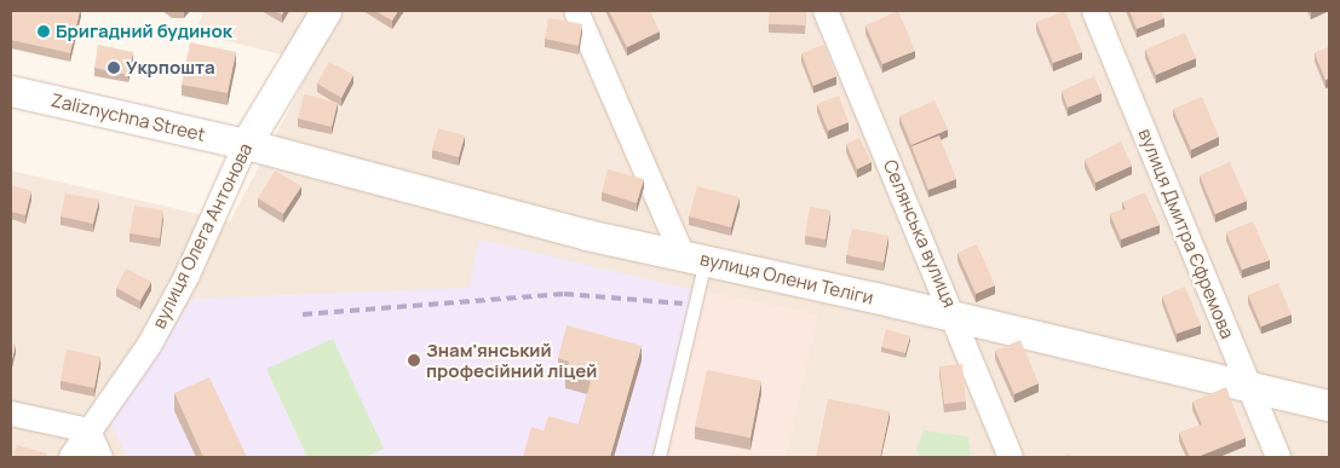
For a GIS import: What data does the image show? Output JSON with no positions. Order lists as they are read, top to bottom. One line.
{"streets":{"street":["Zaliznychna Street","Селянська вулиця","вулиця Дмитра Єфремова","вулиця Олега Антонова","вулиця Олени Теліги"]},"crossings":[["Zaliznychna Street","вулиця Олега Антонова"],["Zaliznychna Street","вулиця Олени Теліги"],["Селянська вулиця","вулиця Олени Теліги"],["вулиця Дмитра Єфремова","вулиця Олени Теліги"],["вулиця Олега Антонова","вулиця Олени Теліги"]],"places":["Бригадний будинок","Укрпошта","Знам'янський професійний ліцей"]}
